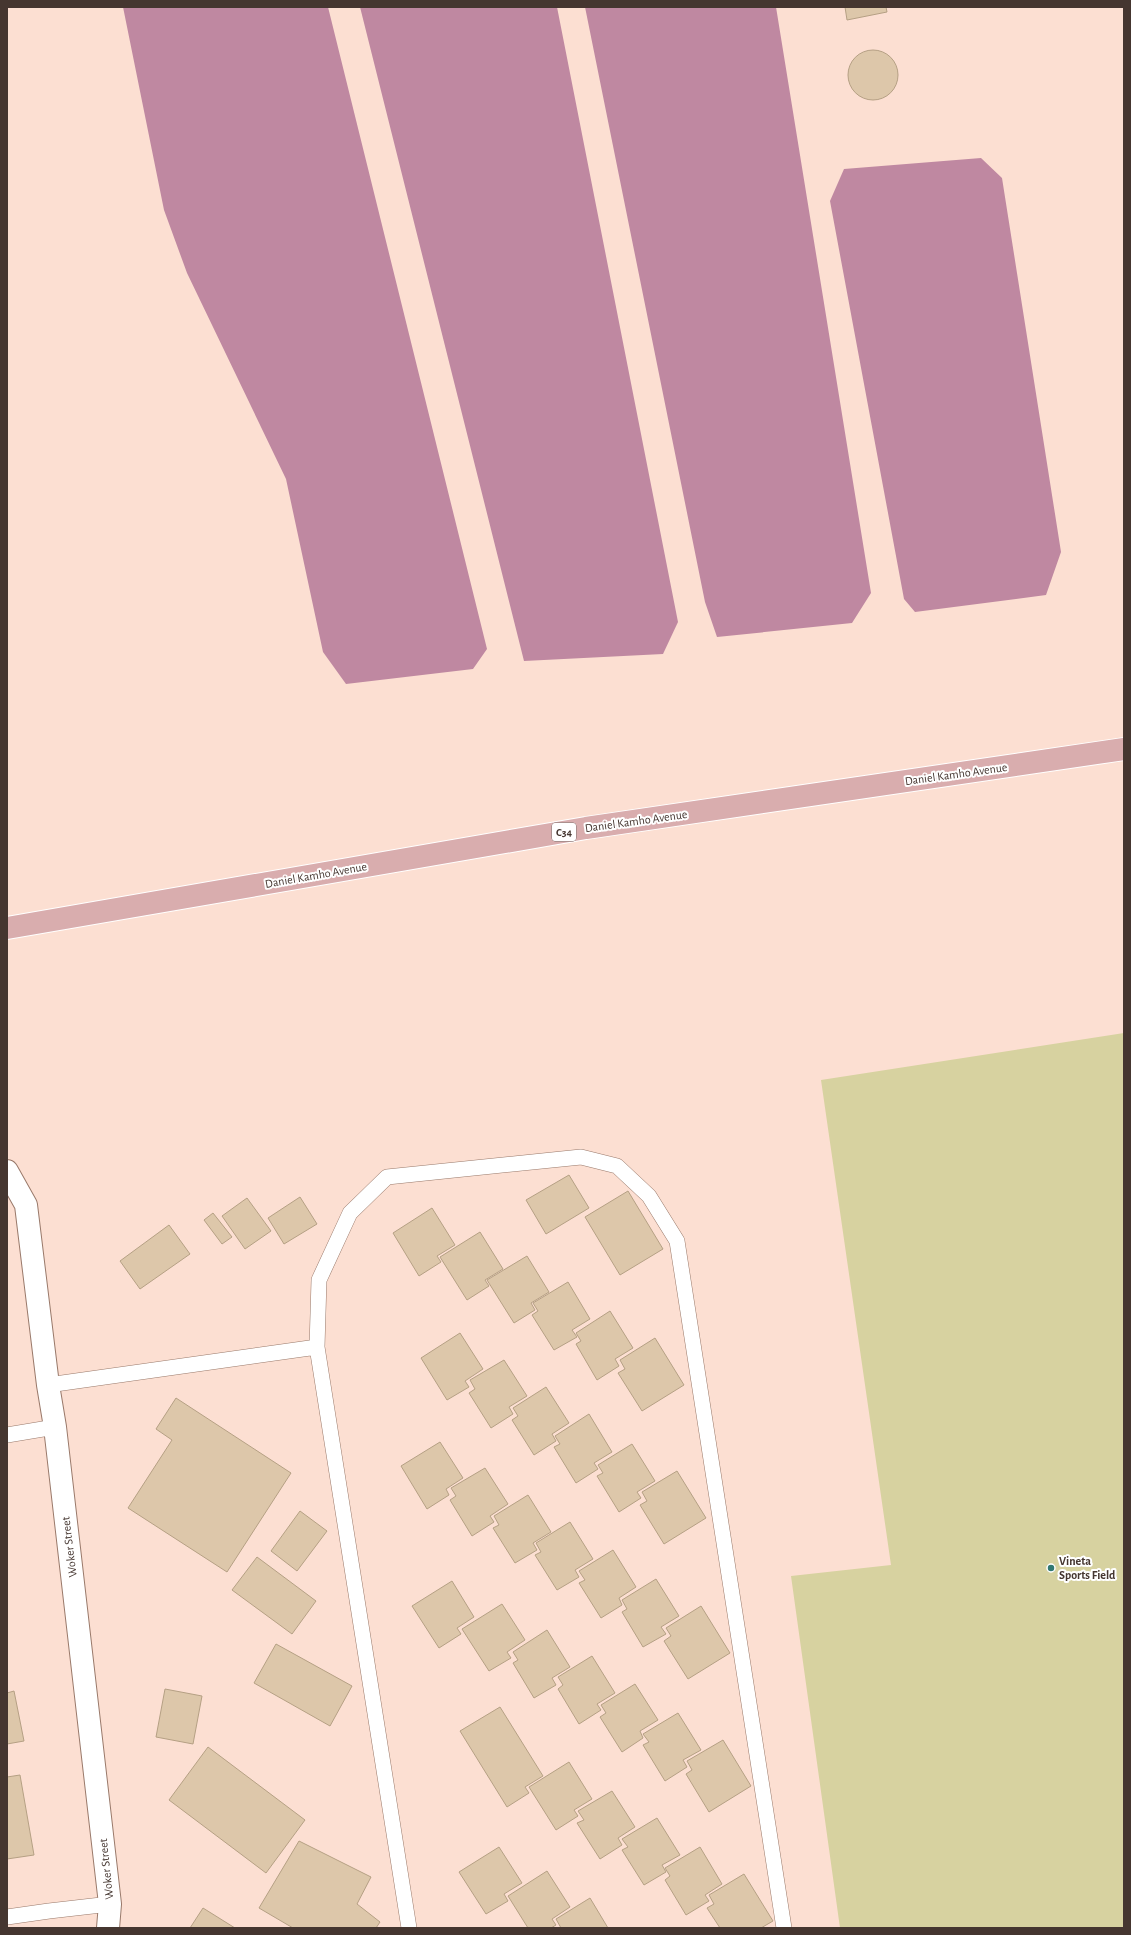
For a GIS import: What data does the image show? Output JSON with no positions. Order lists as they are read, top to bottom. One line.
{"streets":{"main road":["Daniel Kamho Avenue","C34"],"street":["Woker Street"]},"places":["Vineta Sports Field"]}
